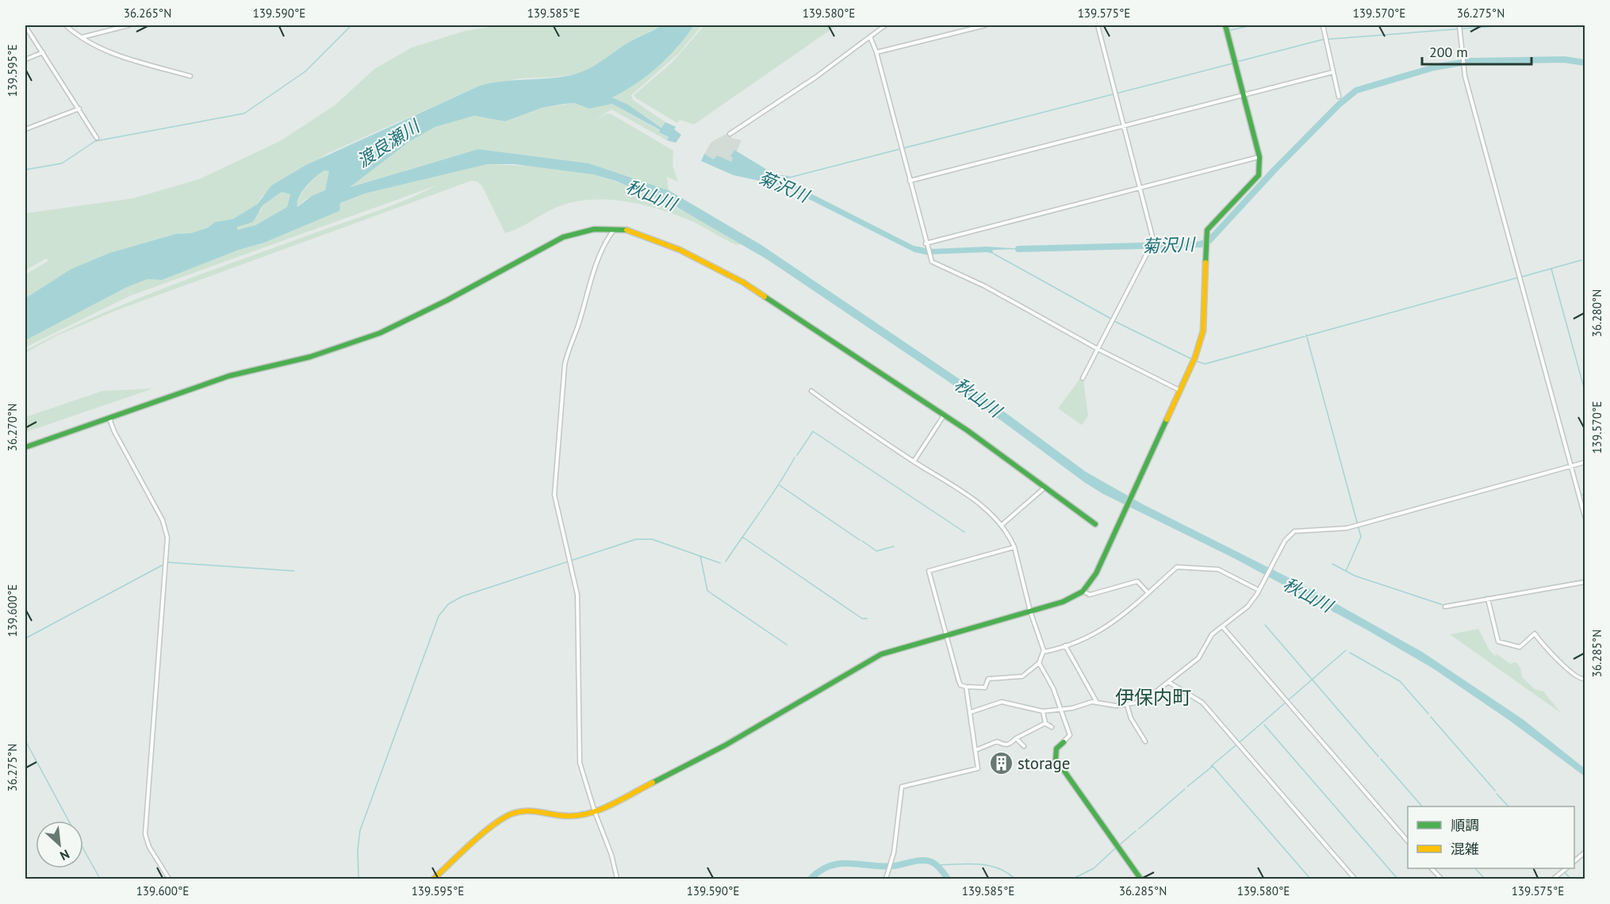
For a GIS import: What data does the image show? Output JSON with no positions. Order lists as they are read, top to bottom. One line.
{"districts":["伊保内町"],"water":["渡良瀬川","菊沢川","秋山川"],"places":{"building":["storage"]},"legend":["順調","混雑"],"scale_bar":"200 m","north":"bottom right","coordinates":["36.265°N","139.590°E","139.585°E","139.580°E","139.575°E","139.570°E","36.275°N","139.595°E","36.280°N","36.270°N","139.600°E","36.285°N"]}
